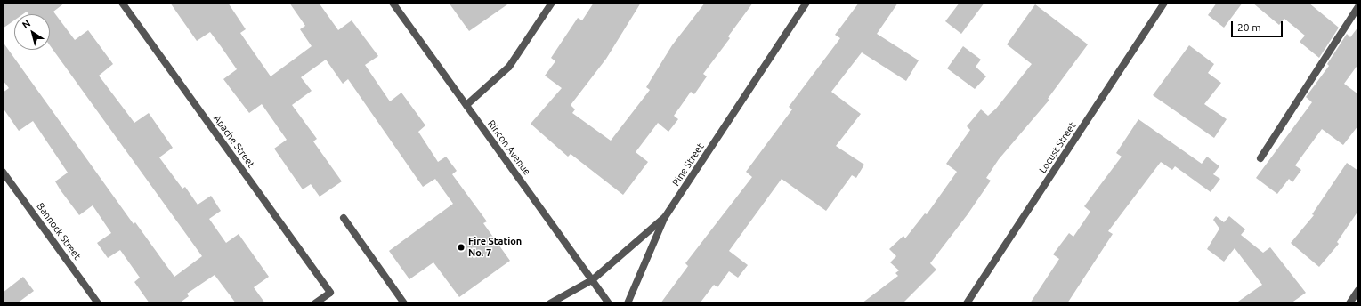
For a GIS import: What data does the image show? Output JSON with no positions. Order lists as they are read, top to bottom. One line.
{"streets":{"street":["Apache Street","Rincon Avenue","Locust Street","Pine Street","Bannock Street"]},"crossings":[["Rincon Avenue","Pine Street"]],"places":["Fire Station No. 7"],"scale_bar":"20 m","north":"top left"}
